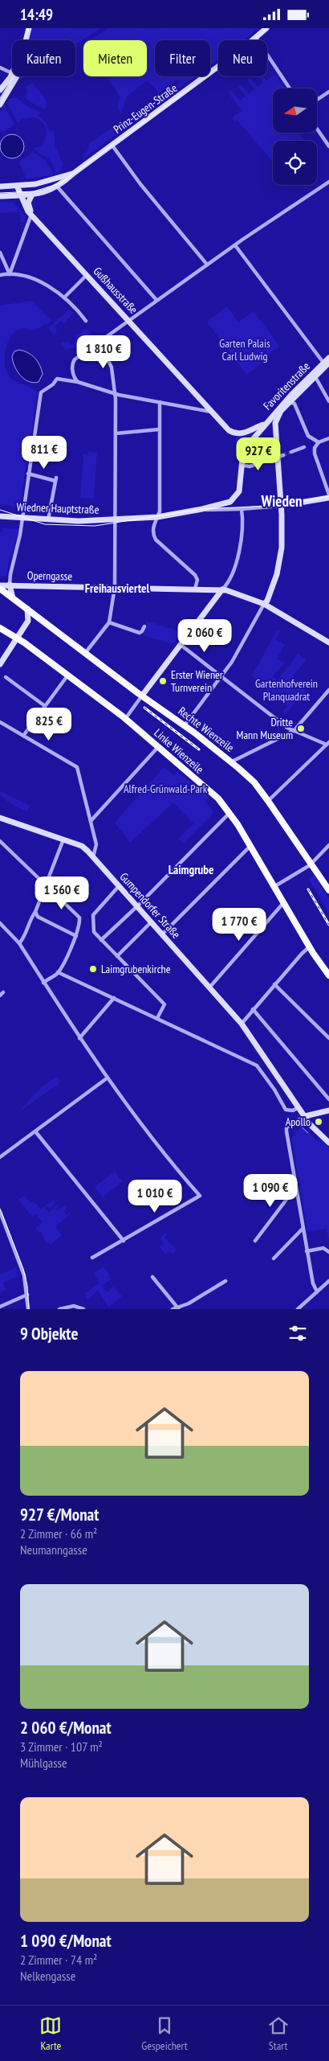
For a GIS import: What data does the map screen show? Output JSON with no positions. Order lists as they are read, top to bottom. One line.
{"streets":{"main road":["Rechte Wienzeile","Linke Wienzeile"],"street":["Prinz-Eugen-Straße","Gußhausstraße","Favoritenstraße","Wiedner Hauptstraße","Operngasse","Gumpendorfer Straße"]},"crossings":[["Gußhausstraße","Favoritenstraße"]],"districts":["Wieden","Freihausviertel","Laimgrube"],"parks":["Garten Palais Carl Ludwig","Gartenhofverein Planquadrat","Alfred-Grünwald-Park"],"places":["Erster Wiener Turnverein","Dritte Mann Museum","Laimgrubenkirche","Apollo"],"north":"left","page":{"status":"14:49","chip":["Kaufen","Mieten","Filter","Neu"],"price":["1 810 €","811 €","927 €","2 060 €","825 €","1 560 €","1 770 €","1 090 €","1 010 €"],"heading":"9 Objekte","list":[{"name":"927 €/Monat","note":"2 Zimmer · 66 m² · Neumanngasse"},{"name":"2 060 €/Monat","note":"3 Zimmer · 107 m² · Mühlgasse"},{"name":"1 090 €/Monat","note":"2 Zimmer · 74 m² · Nelkengasse"}],"tabs":["Karte","Gespeichert","Start"]}}
